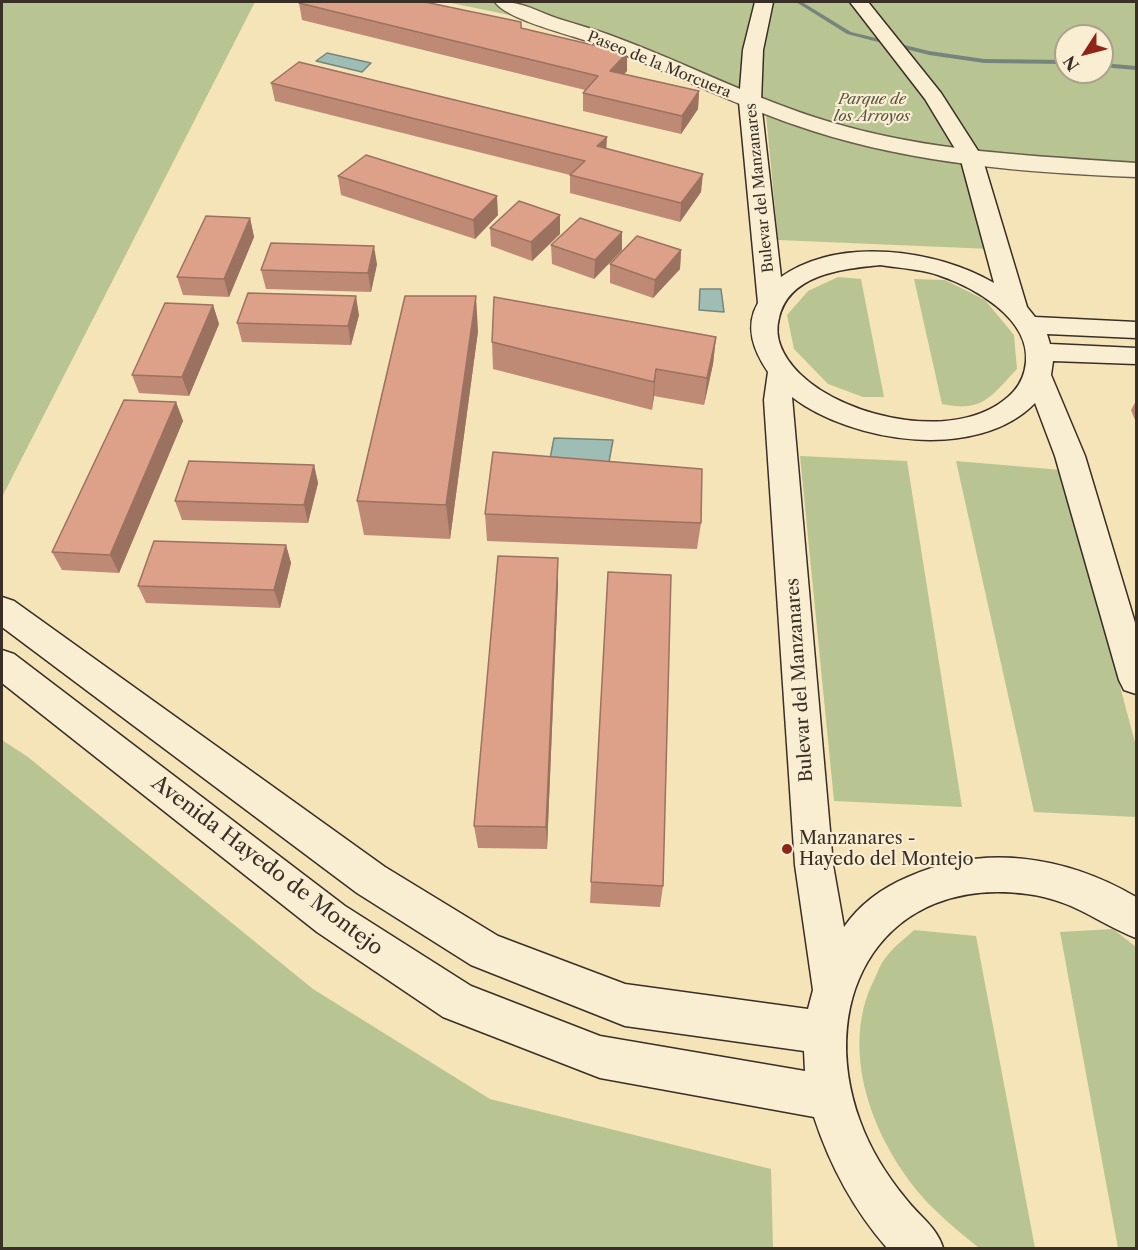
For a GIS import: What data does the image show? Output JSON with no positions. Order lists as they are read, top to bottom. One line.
{"streets":{"street":["Paseo de la Morcuera","Bulevar del Manzanares","Avenida Hayedo de Montejo"]},"crossings":[["Paseo de la Morcuera","Bulevar del Manzanares"]],"parks":["Parque de los Arroyos"],"places":["Manzanares - Hayedo del Montejo"],"north":"bottom left"}
